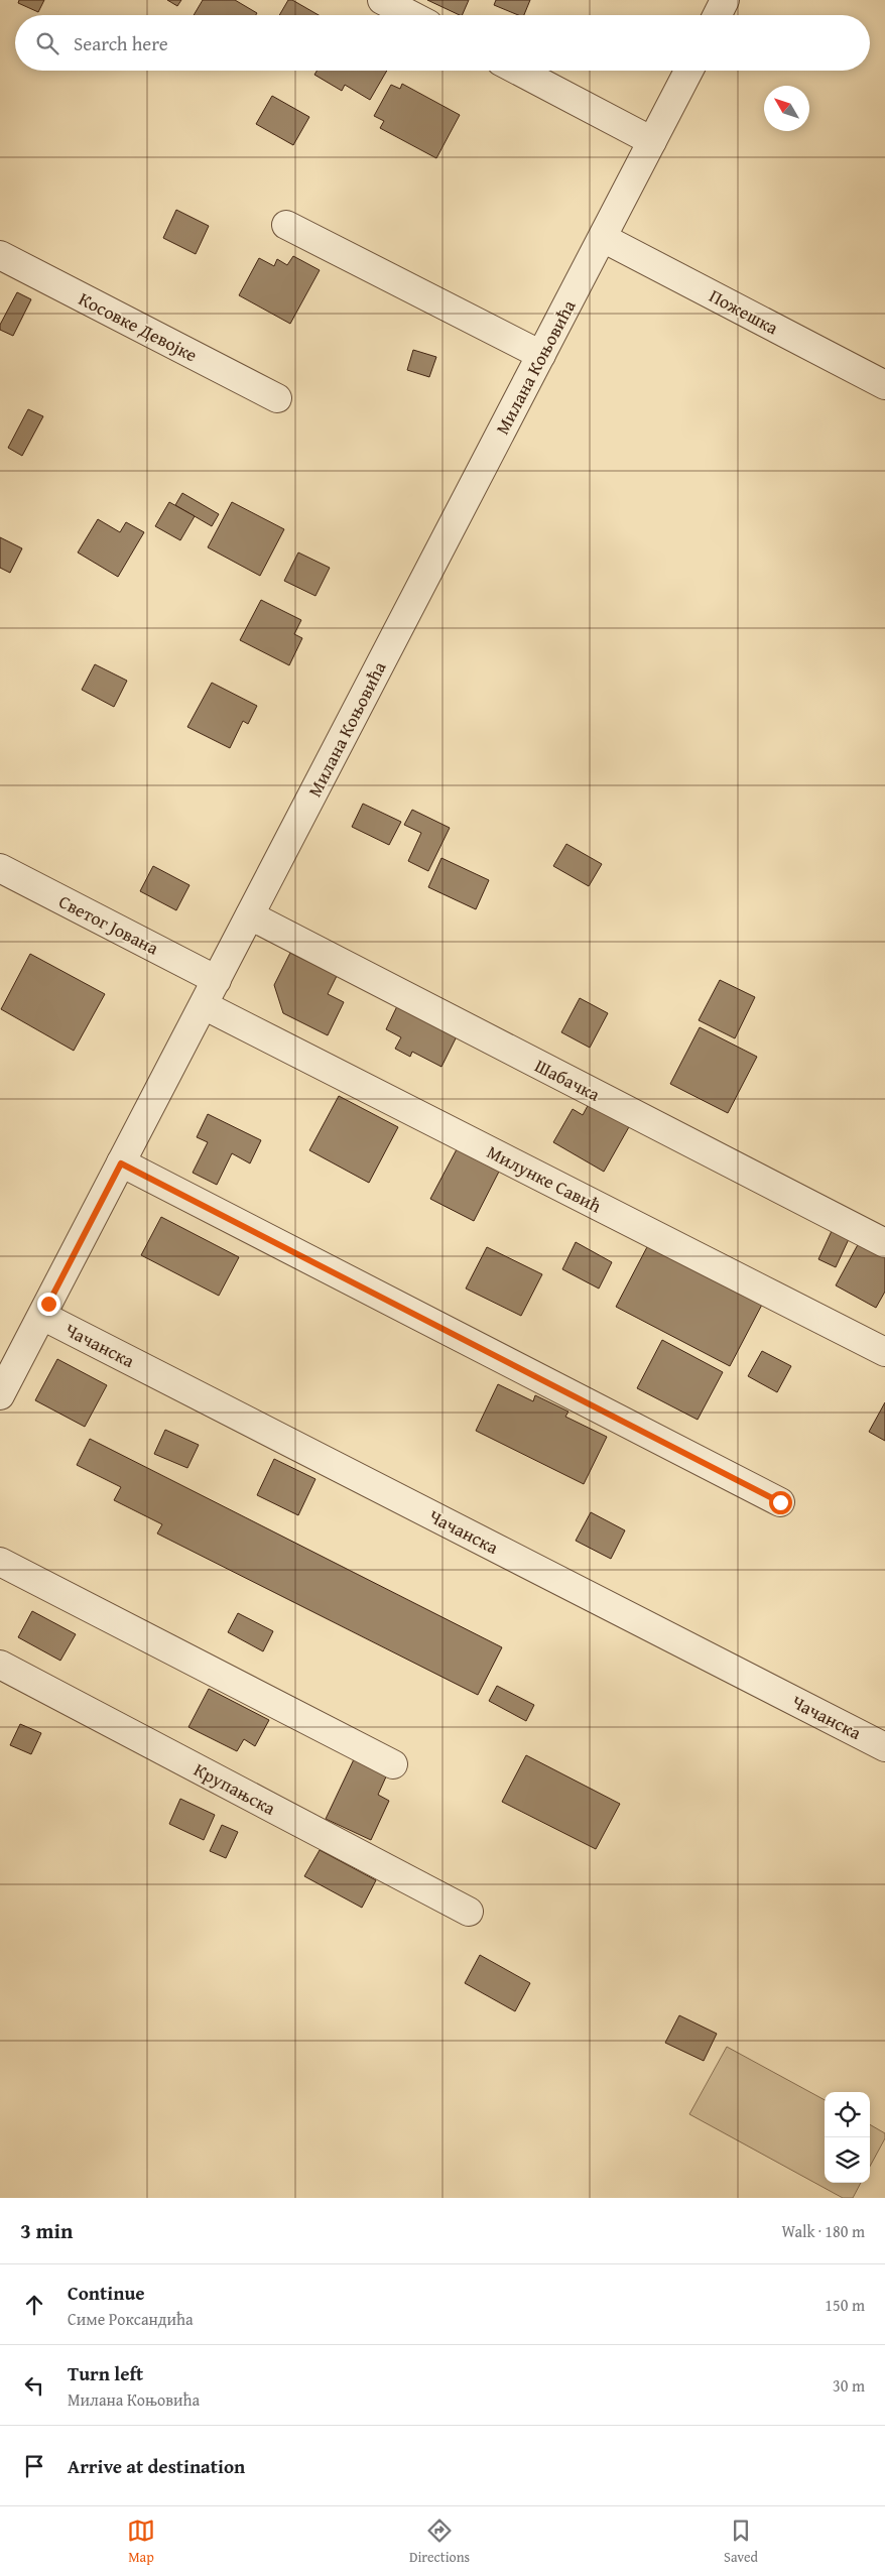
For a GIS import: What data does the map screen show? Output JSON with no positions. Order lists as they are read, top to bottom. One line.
{"streets":{"street":["Пожешка","Косовке Девојке","Милана Коњовића","Светог Јована","Шабачка","Милунке Савић","Чачанска","Крупањска"]},"crossings":[["Пожешка","Милана Коњовића"],["Милана Коњовића","Светог Јована"],["Милана Коњовића","Шабачка"],["Милана Коњовића","Милунке Савић"],["Милана Коњовића","Чачанска"]],"north":"top left","page":{"search":"Search here","heading":["3 min","Walk · 180 m"],"list":[["Continue","Симе Роксандића","150 m"],["Turn left","Милана Коњовића","30 m"],"Arrive at destination"],"nav":["Map","Directions","Saved"]}}
